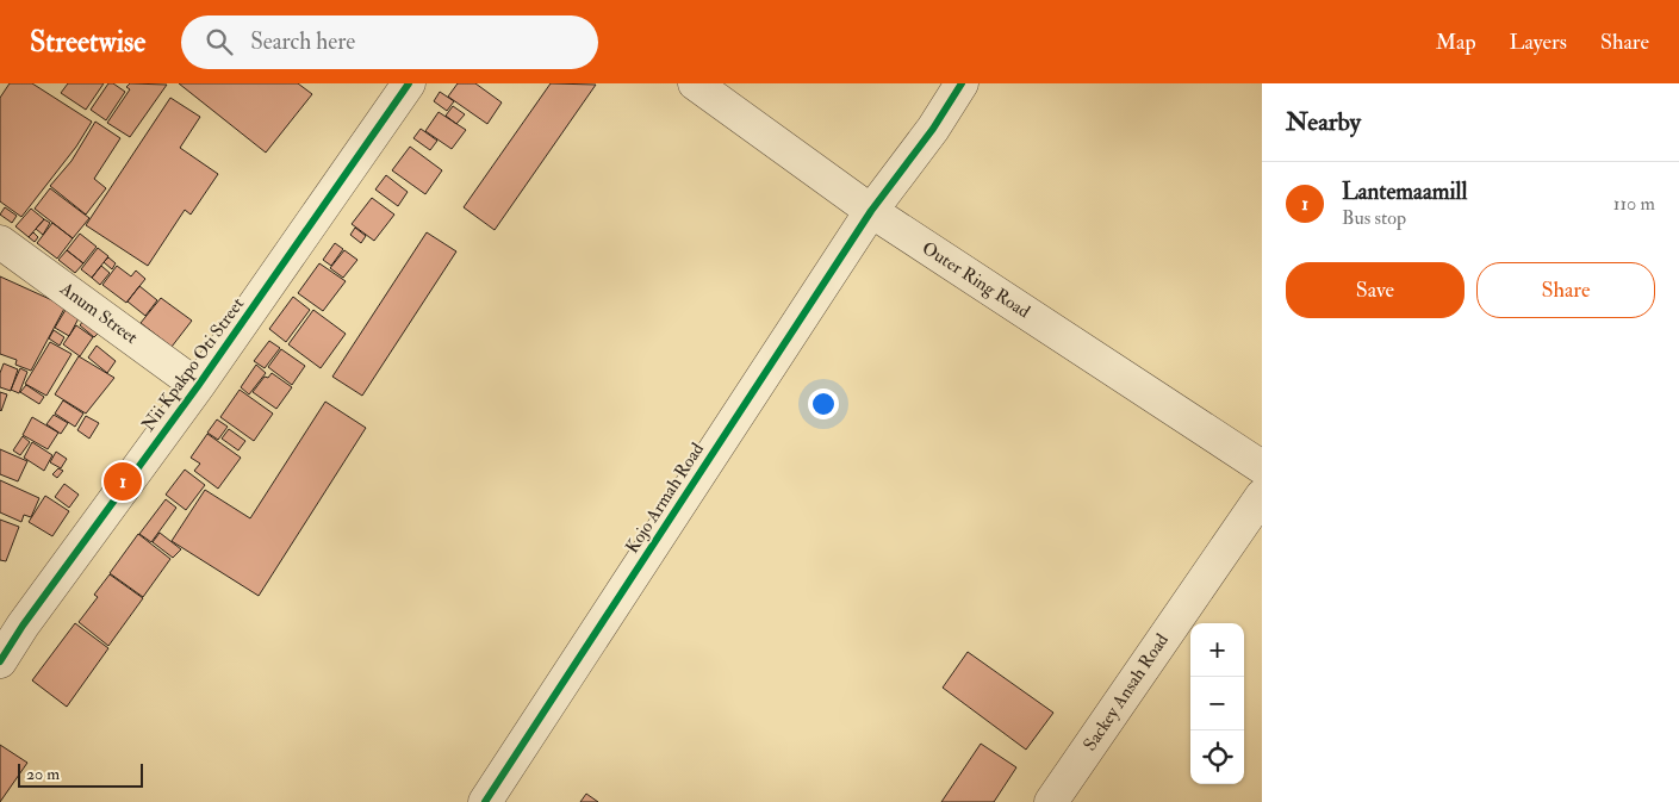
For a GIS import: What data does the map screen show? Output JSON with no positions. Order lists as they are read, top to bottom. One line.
{"streets":{"street":["Outer Ring Road","Anum Street","Nii Kpakpo Oti Street","Kojo Armah Road","Sackey Ansah Road"]},"crossings":[["Outer Ring Road","Kojo Armah Road"],["Anum Street","Nii Kpakpo Oti Street"]],"scale_bar":"20 m","page":{"header":"Streetwise","search":"Search here","nav":["Map","Layers","Share"],"heading":"Nearby","list":[{"mark":"1","name":"Lantemaamill","note":"Bus stop","value":"110 m"}],"buttons":["Save","Share"],"pins":"1","map_buttons":["+","−"],"scale":"20 m"}}
